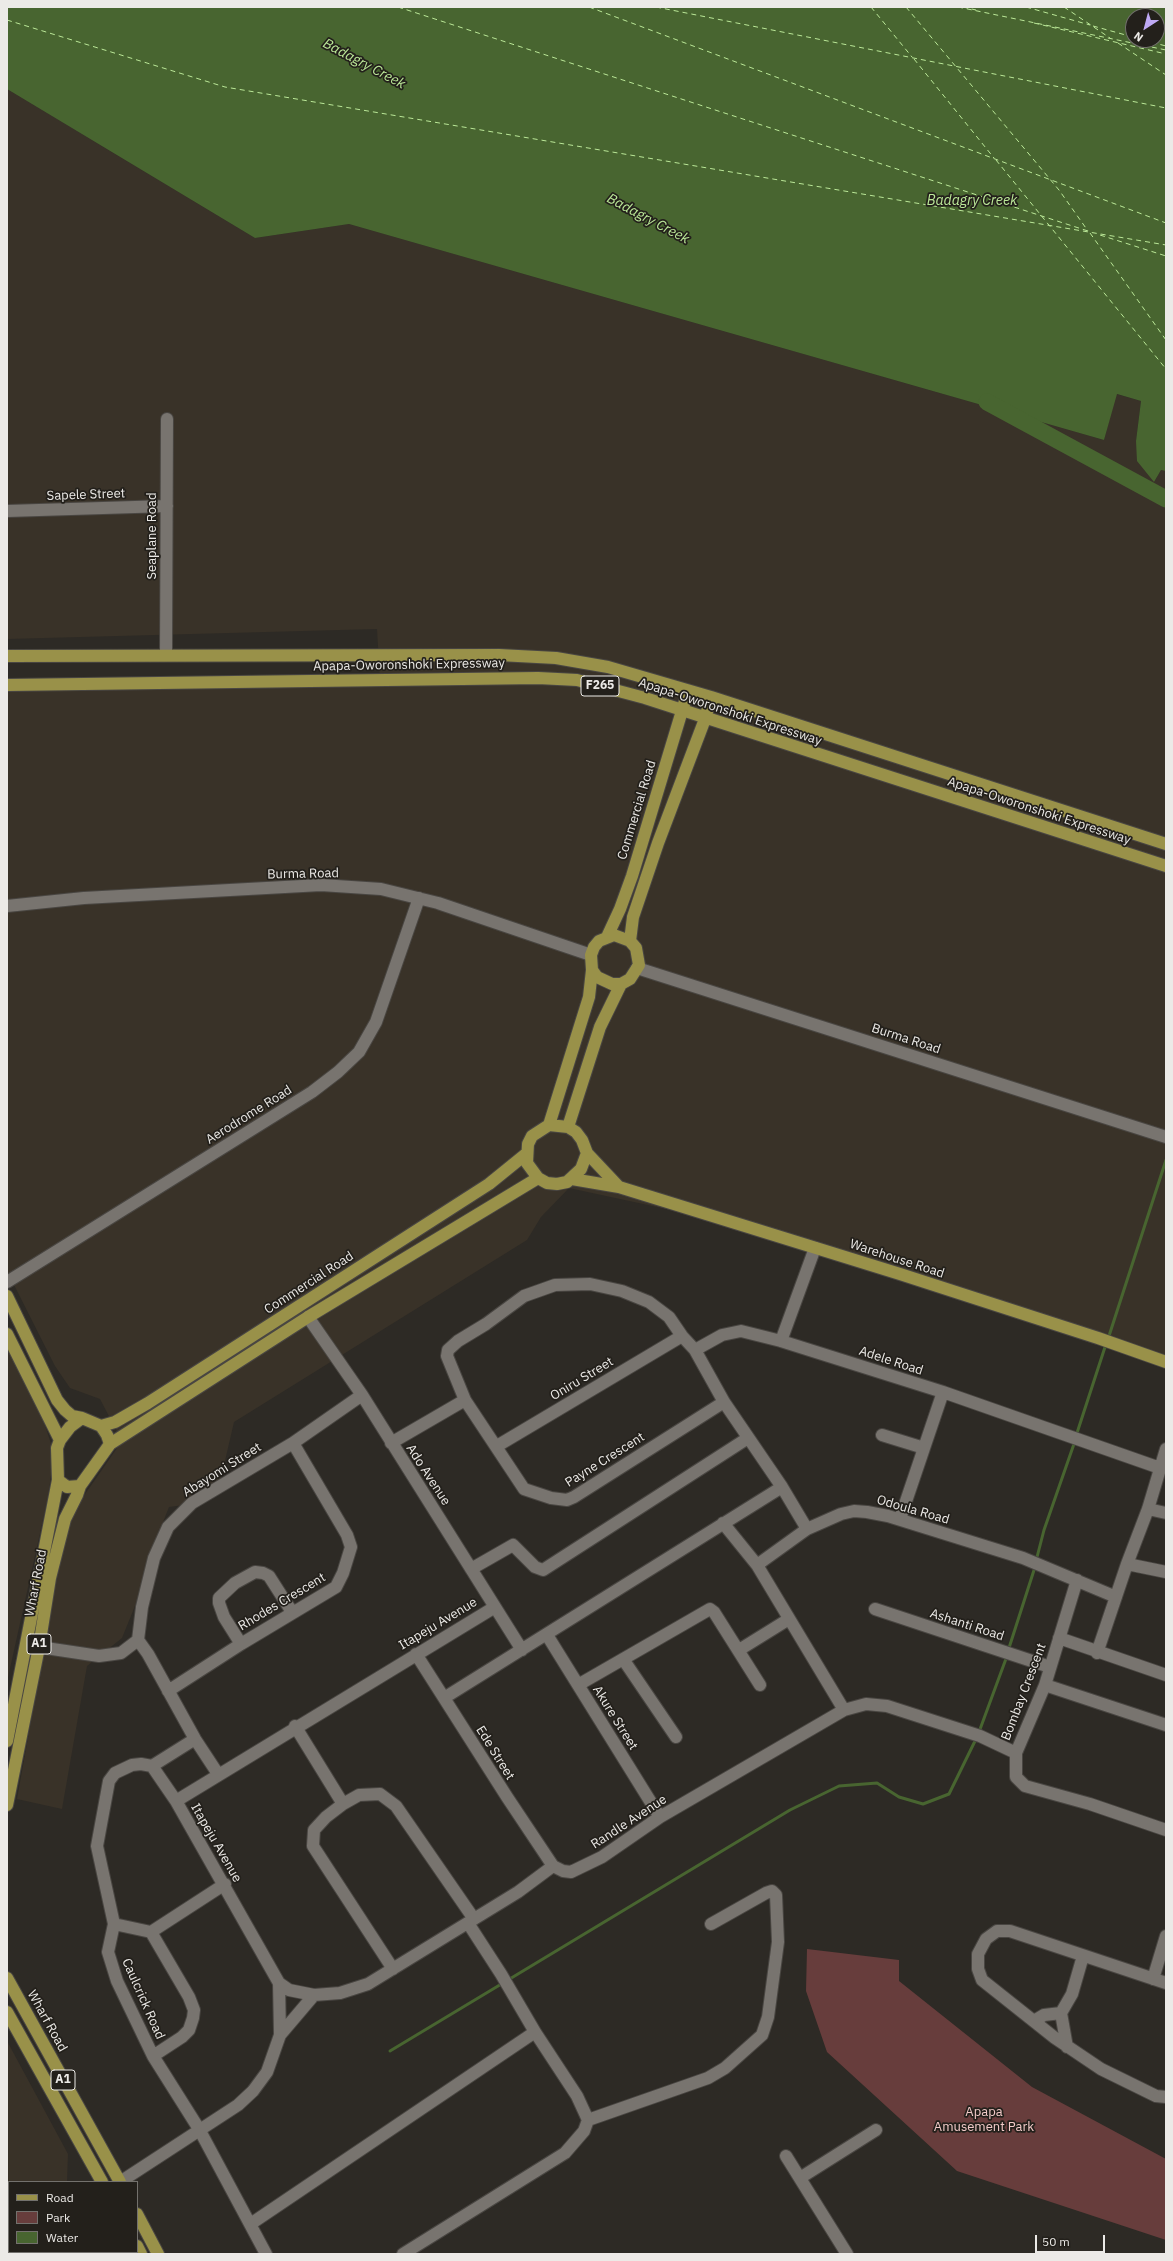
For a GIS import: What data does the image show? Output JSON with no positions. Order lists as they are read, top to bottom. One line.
{"streets":{"main road":["Apapa-Oworonshoki Expressway","F265","Commercial Road","Warehouse Road","Wharf Road","A1"],"street":["Sapele Street","Seaplane Road","Burma Road","Aerodrome Road","Adele Road","Oniru Street","Payne Crescent","Abayomi Street","Ado Avenue","Odoula Road","Rhodes Crescent","Itapeju Avenue","Ashanti Road","Bombay Crescent","Akure Street","Ede Street","Randle Avenue","Caulcrick Road"]},"crossings":[["Sapele Street","Seaplane Road"],["Seaplane Road","Apapa-Oworonshoki Expressway"],["Apapa-Oworonshoki Expressway","Commercial Road"],["Commercial Road","Burma Road"],["Commercial Road","Warehouse Road"],["Burma Road","Aerodrome Road"],["Oniru Street","Payne Crescent"],["Abayomi Street","Ado Avenue"],["Abayomi Street","Rhodes Crescent"],["Ado Avenue","Itapeju Avenue"],["Odoula Road","Bombay Crescent"],["Itapeju Avenue","Ede Street"],["Itapeju Avenue","Caulcrick Road"],["Ashanti Road","Bombay Crescent"],["Bombay Crescent","Randle Avenue"],["Akure Street","Randle Avenue"],["Ede Street","Randle Avenue"]],"water":["Badagry Creek"],"parks":["Apapa Amusement Park"],"legend":["Road","Park","Water"],"scale_bar":"50 m","north":"bottom left"}
